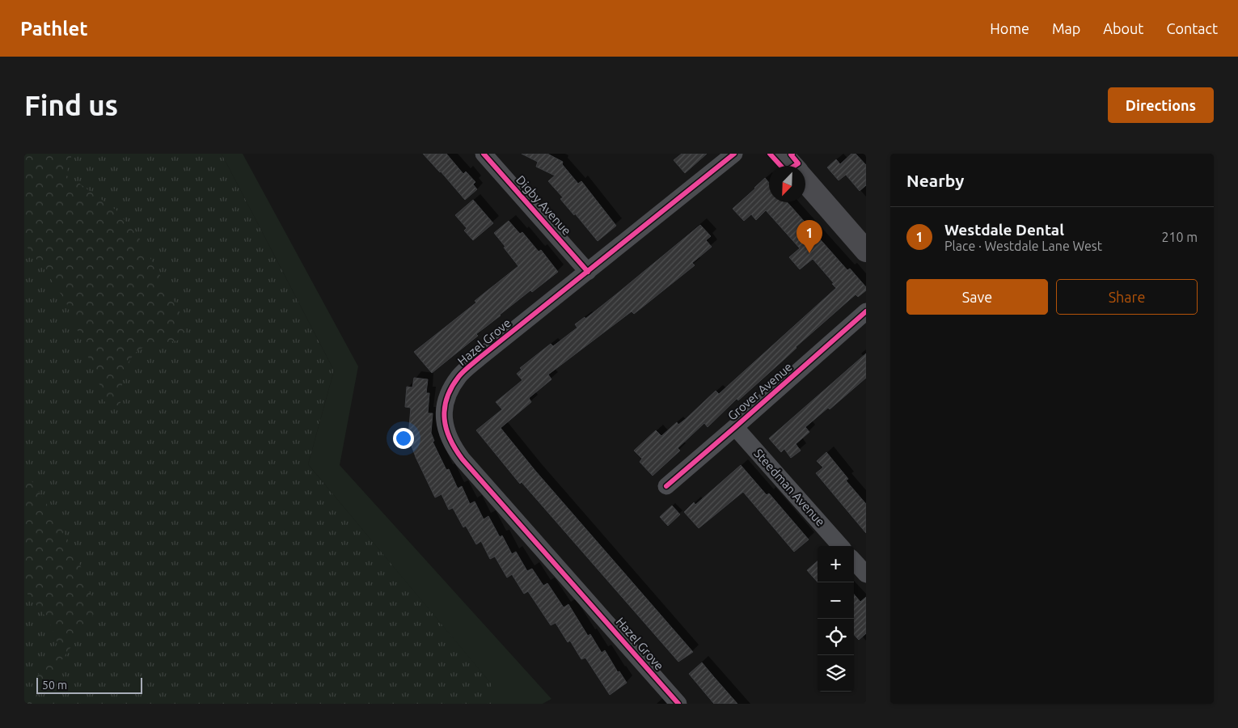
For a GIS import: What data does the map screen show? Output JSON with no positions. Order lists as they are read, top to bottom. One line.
{"streets":{"street":["Digby Avenue","Hazel Grove","Grover Avenue","Steedman Avenue"]},"crossings":[["Digby Avenue","Hazel Grove"],["Grover Avenue","Steedman Avenue"]],"scale_bar":"50 m","north":"bottom left","page":{"header":"Pathlet","nav":["Home","Map","About","Contact"],"buttons":["Directions",["Save","Share"]],"title":"Find us","heading":"Nearby","list":[{"mark":"1","name":"Westdale Dental","note":"Place · Westdale Lane West","value":"210 m"}],"pins":"1","map_buttons":["+","−"],"scale":"50 m"}}
